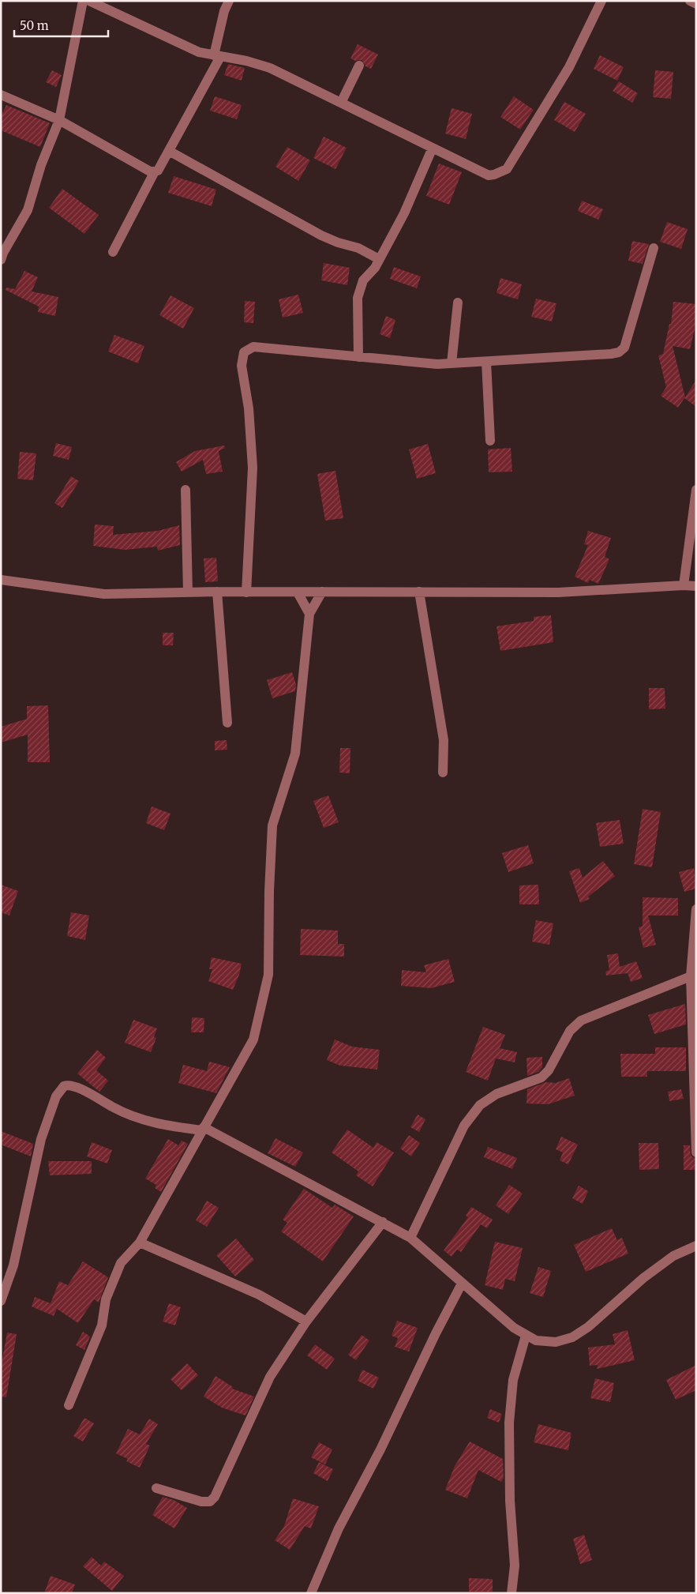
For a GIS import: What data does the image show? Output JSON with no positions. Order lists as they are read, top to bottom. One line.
{"scale_bar":"50 m"}
